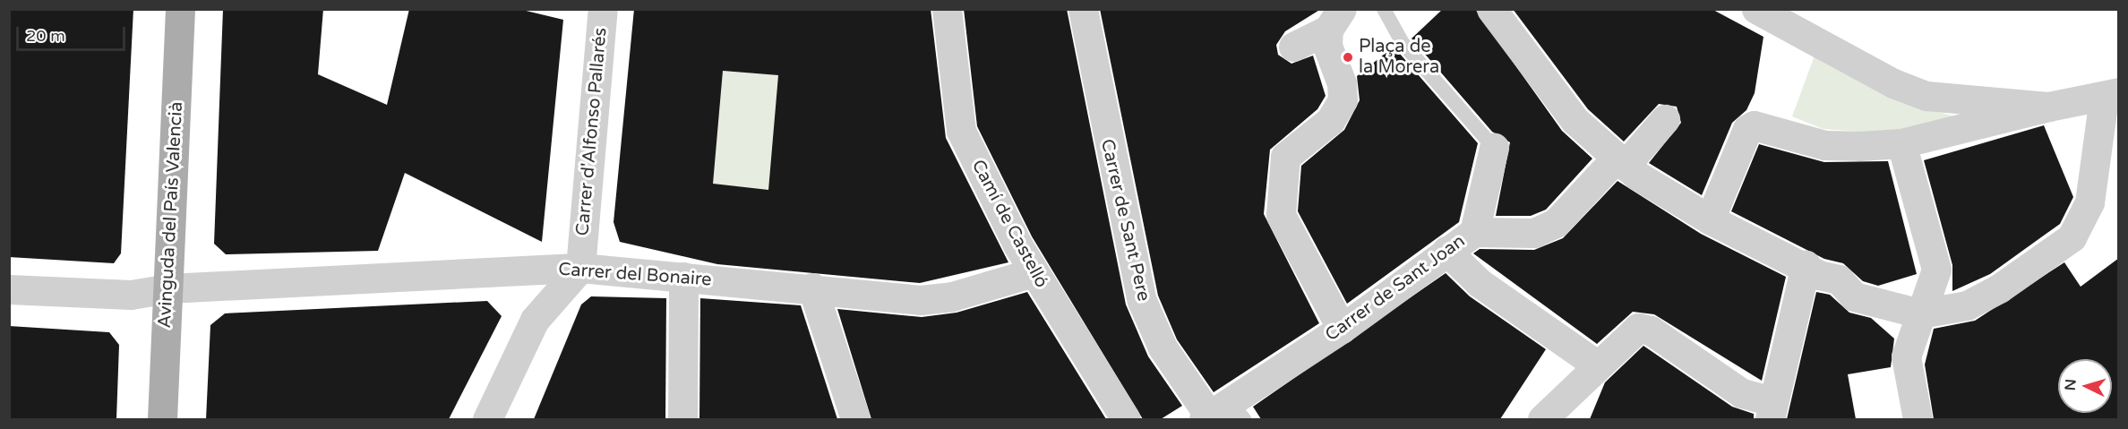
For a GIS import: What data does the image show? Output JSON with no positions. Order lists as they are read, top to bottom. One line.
{"streets":{"main road":["Avinguda del País Valencià"],"street":["Carrer d'Alfonso Pallarés","Carrer de Sant Pere","Camí de Castelló","Carrer del Bonaire","Carrer de Sant Joan"]},"crossings":[["Carrer d'Alfonso Pallarés","Carrer del Bonaire"],["Avinguda del País Valencià","Carrer del Bonaire"],["Carrer de Sant Pere","Carrer de Sant Joan"],["Camí de Castelló","Carrer del Bonaire"]],"places":["Plaça de la Morera"],"scale_bar":"20 m","north":"left"}
